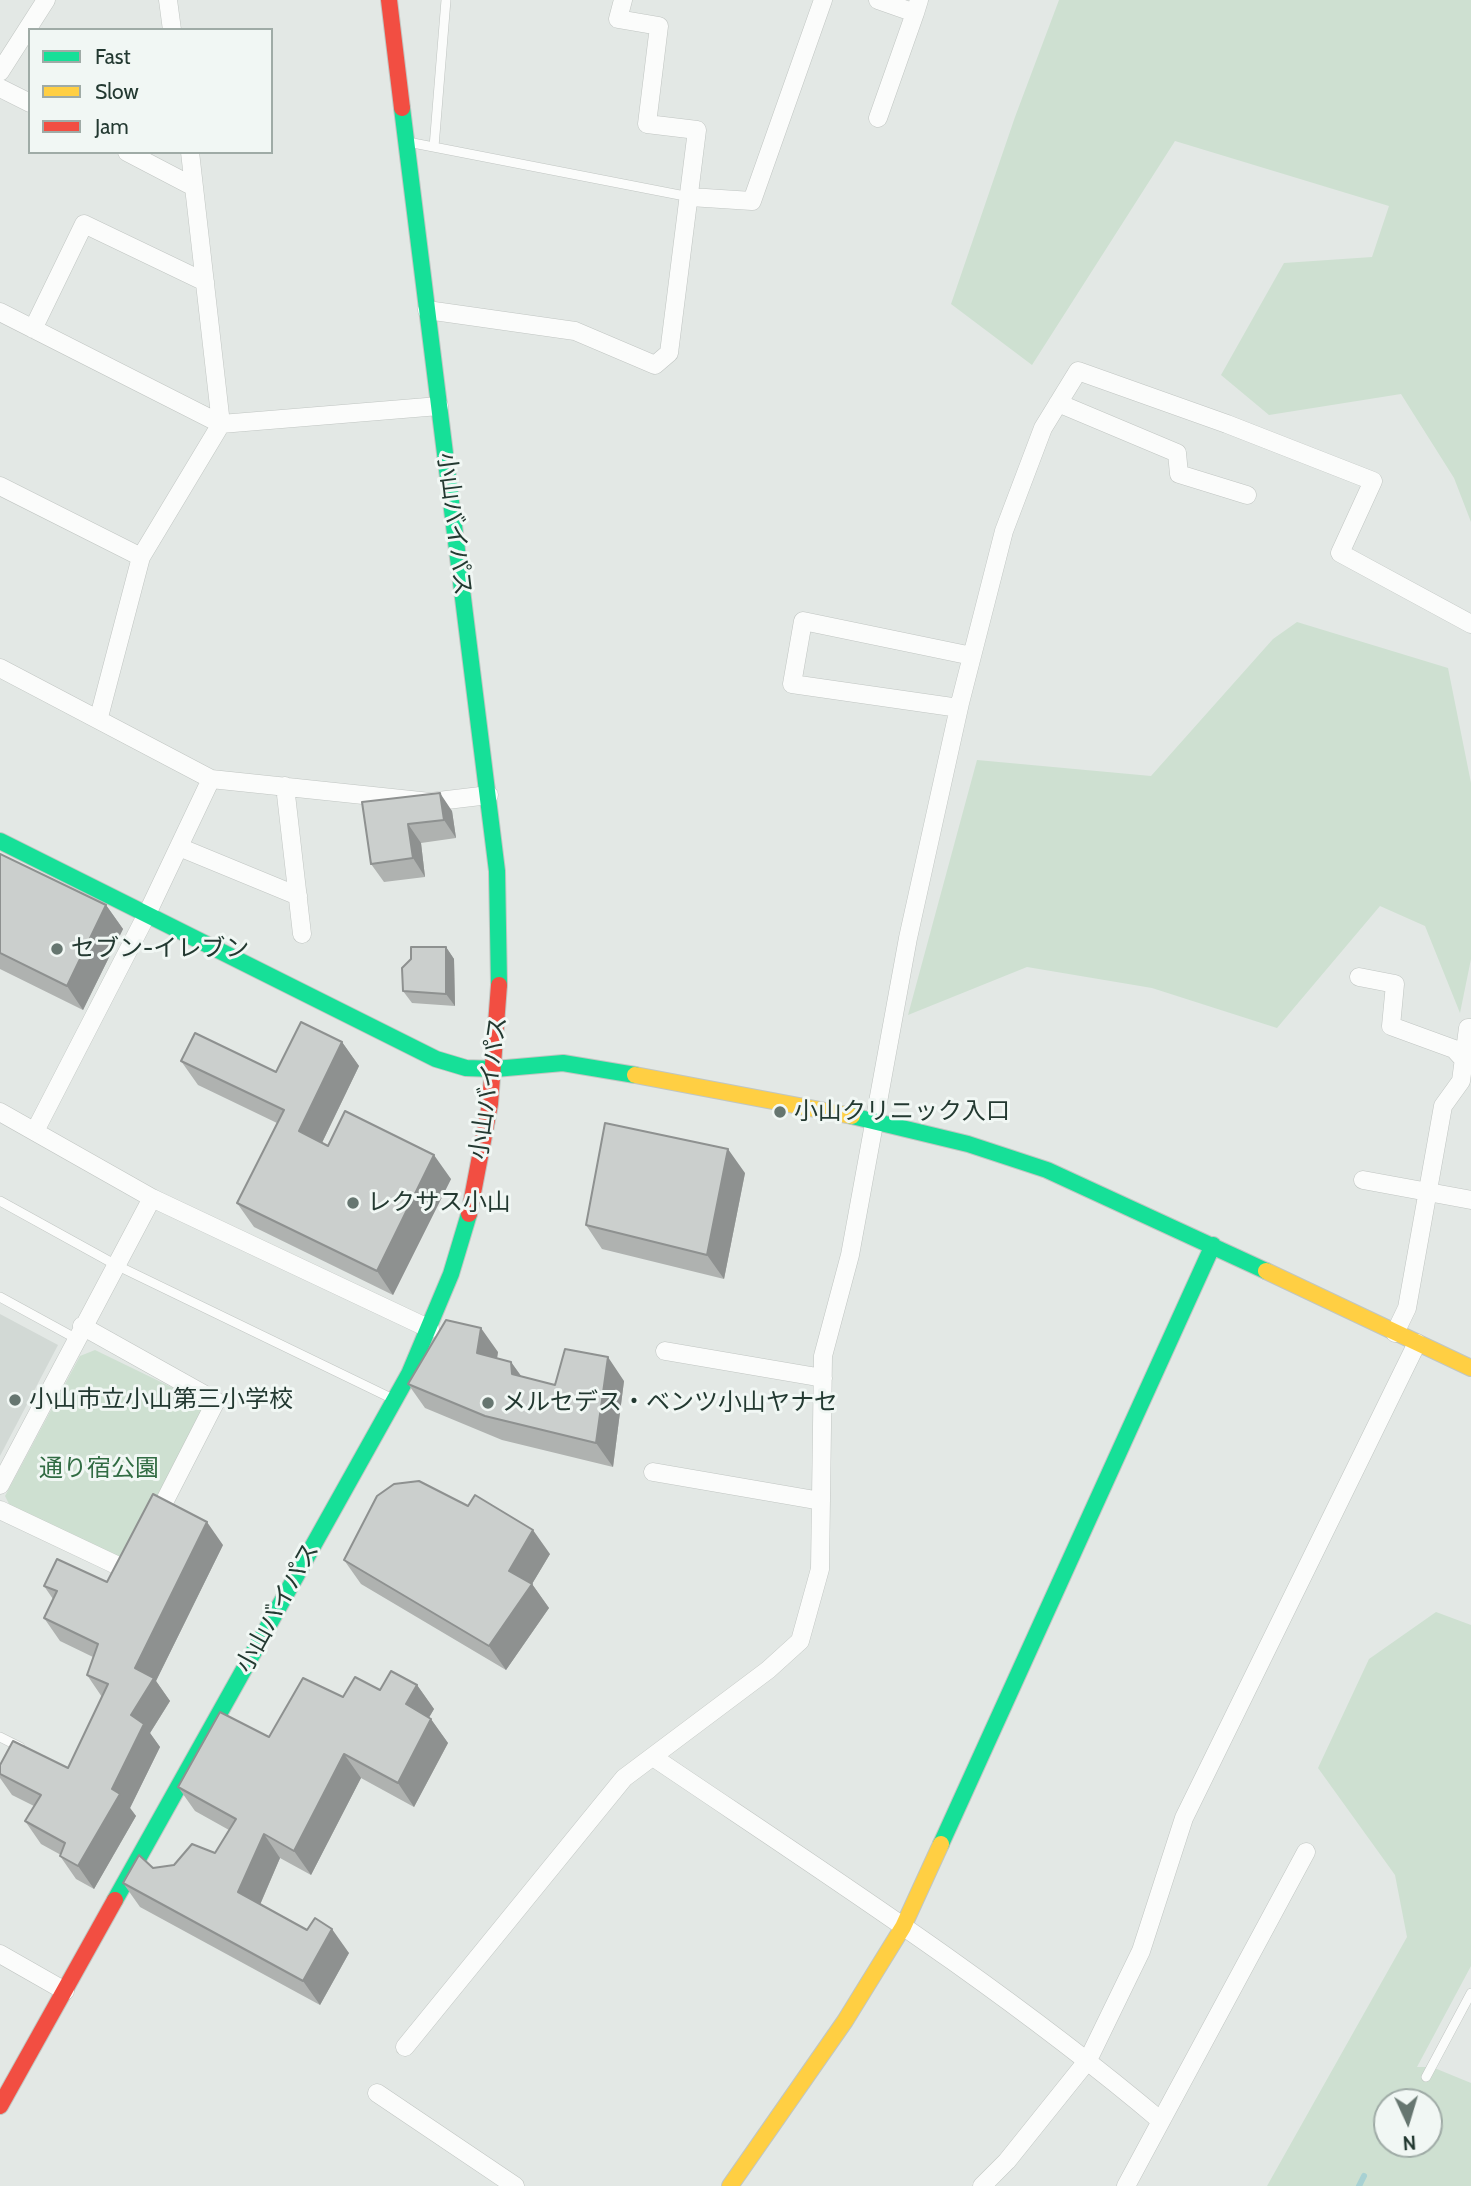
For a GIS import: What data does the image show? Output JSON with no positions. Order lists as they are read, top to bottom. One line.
{"streets":{"main road":["小山バイパス"]},"parks":["通り宿公園"],"places":["セブン-イレブン","小山クリニック入口","レクサス小山","小山市立小山第三小学校","メルセデス・ベンツ小山ヤナセ"],"legend":["Fast","Slow","Jam"],"north":"bottom"}
